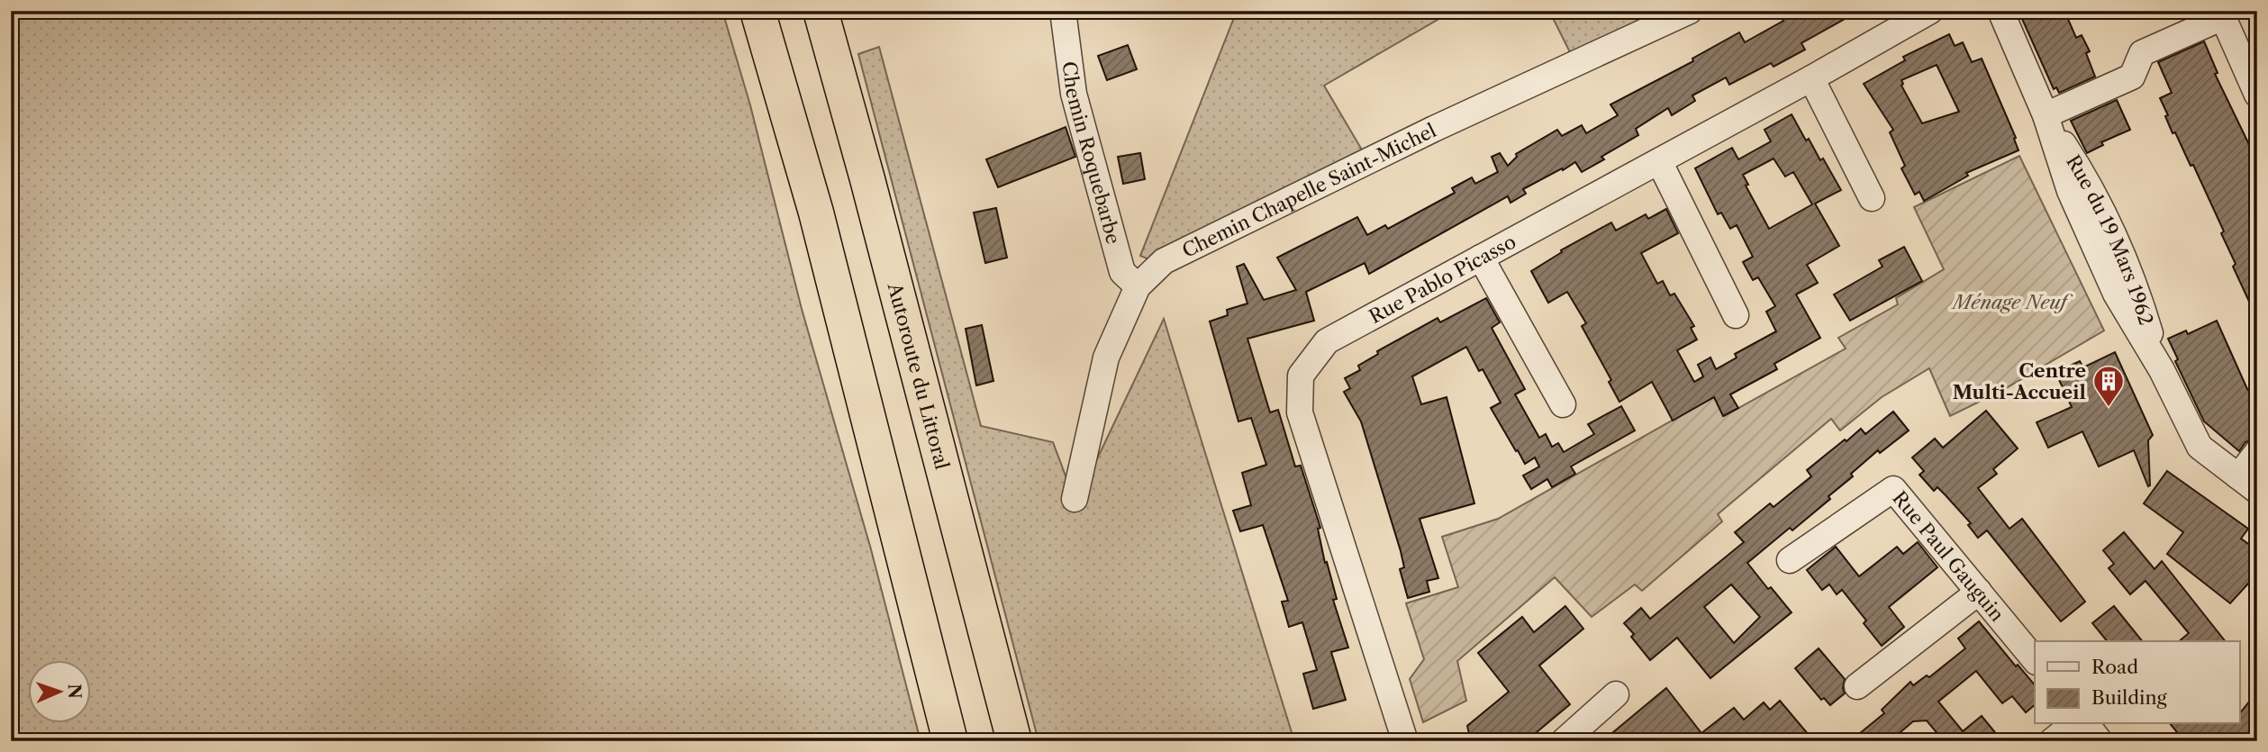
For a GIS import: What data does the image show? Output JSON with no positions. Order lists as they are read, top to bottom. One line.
{"streets":{"highway":["Autoroute du Littoral"],"street":["Chemin Roquebarbe","Chemin Chapelle Saint-Michel","Rue du 19 Mars 1962","Rue Pablo Picasso","Rue Paul Gauguin"]},"crossings":[["Chemin Roquebarbe","Chemin Chapelle Saint-Michel"]],"parks":["Ménage Neuf"],"places":{"building":["Centre Multi-Accueil"]},"legend":["Road","Building"],"north":"right"}
